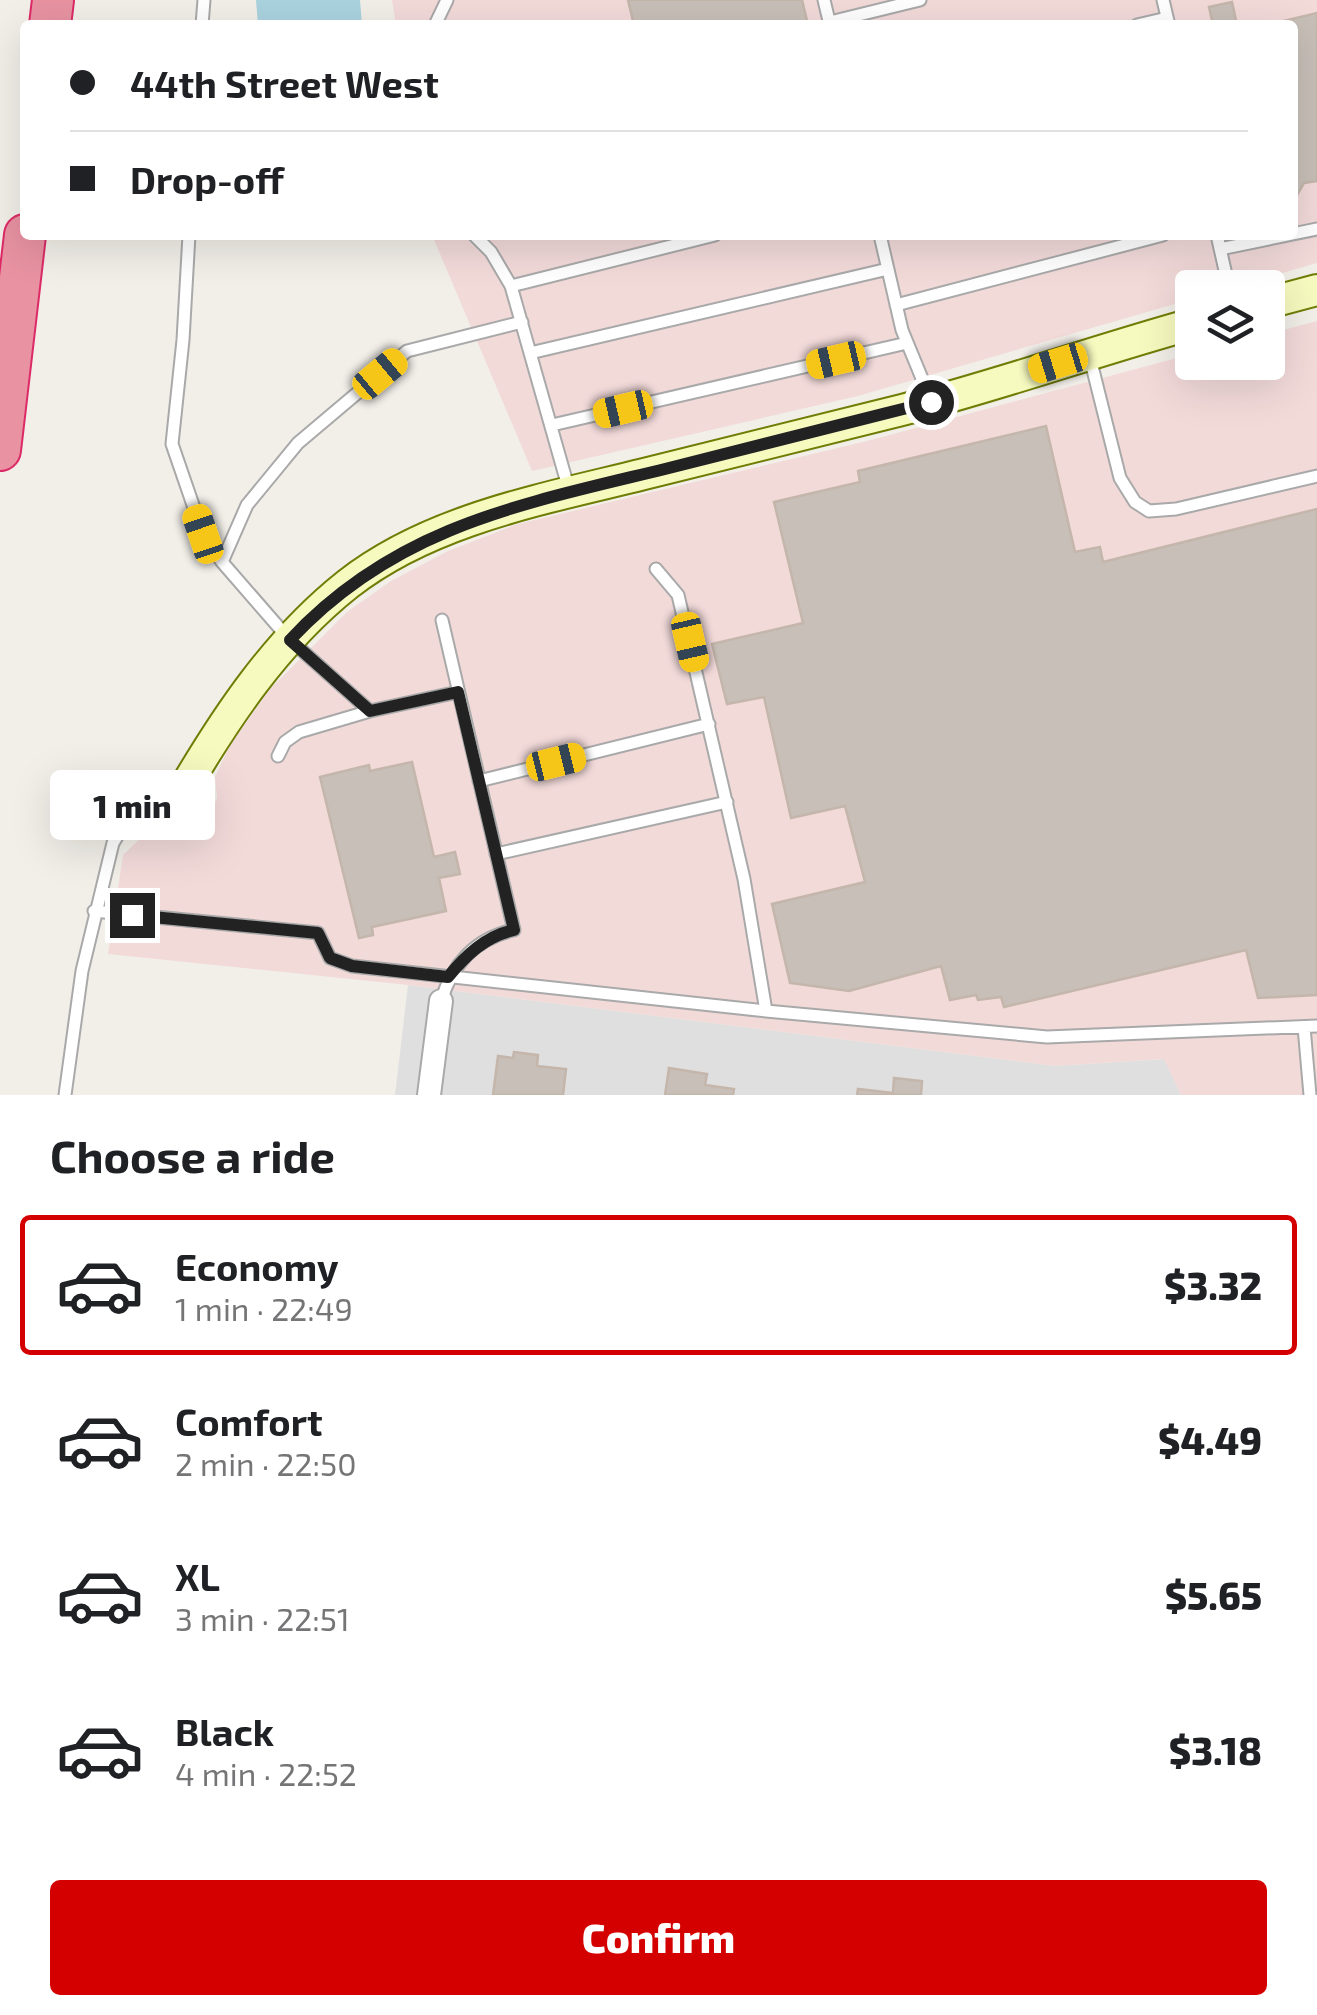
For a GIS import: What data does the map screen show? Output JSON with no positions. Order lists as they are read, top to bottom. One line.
{"page":{"banner":["44th Street West","Drop-off"],"bubble":"1 min","heading":"Choose a ride","list":[{"name":"Economy","note":"1 min · 22:49","value":"$3.32"},{"name":"Comfort","note":"2 min · 22:50","value":"$4.49"},{"name":"XL","note":"3 min · 22:51","value":"$5.65"},{"name":"Black","note":"4 min · 22:52","value":"$3.18"}],"buttons":"Confirm"}}
